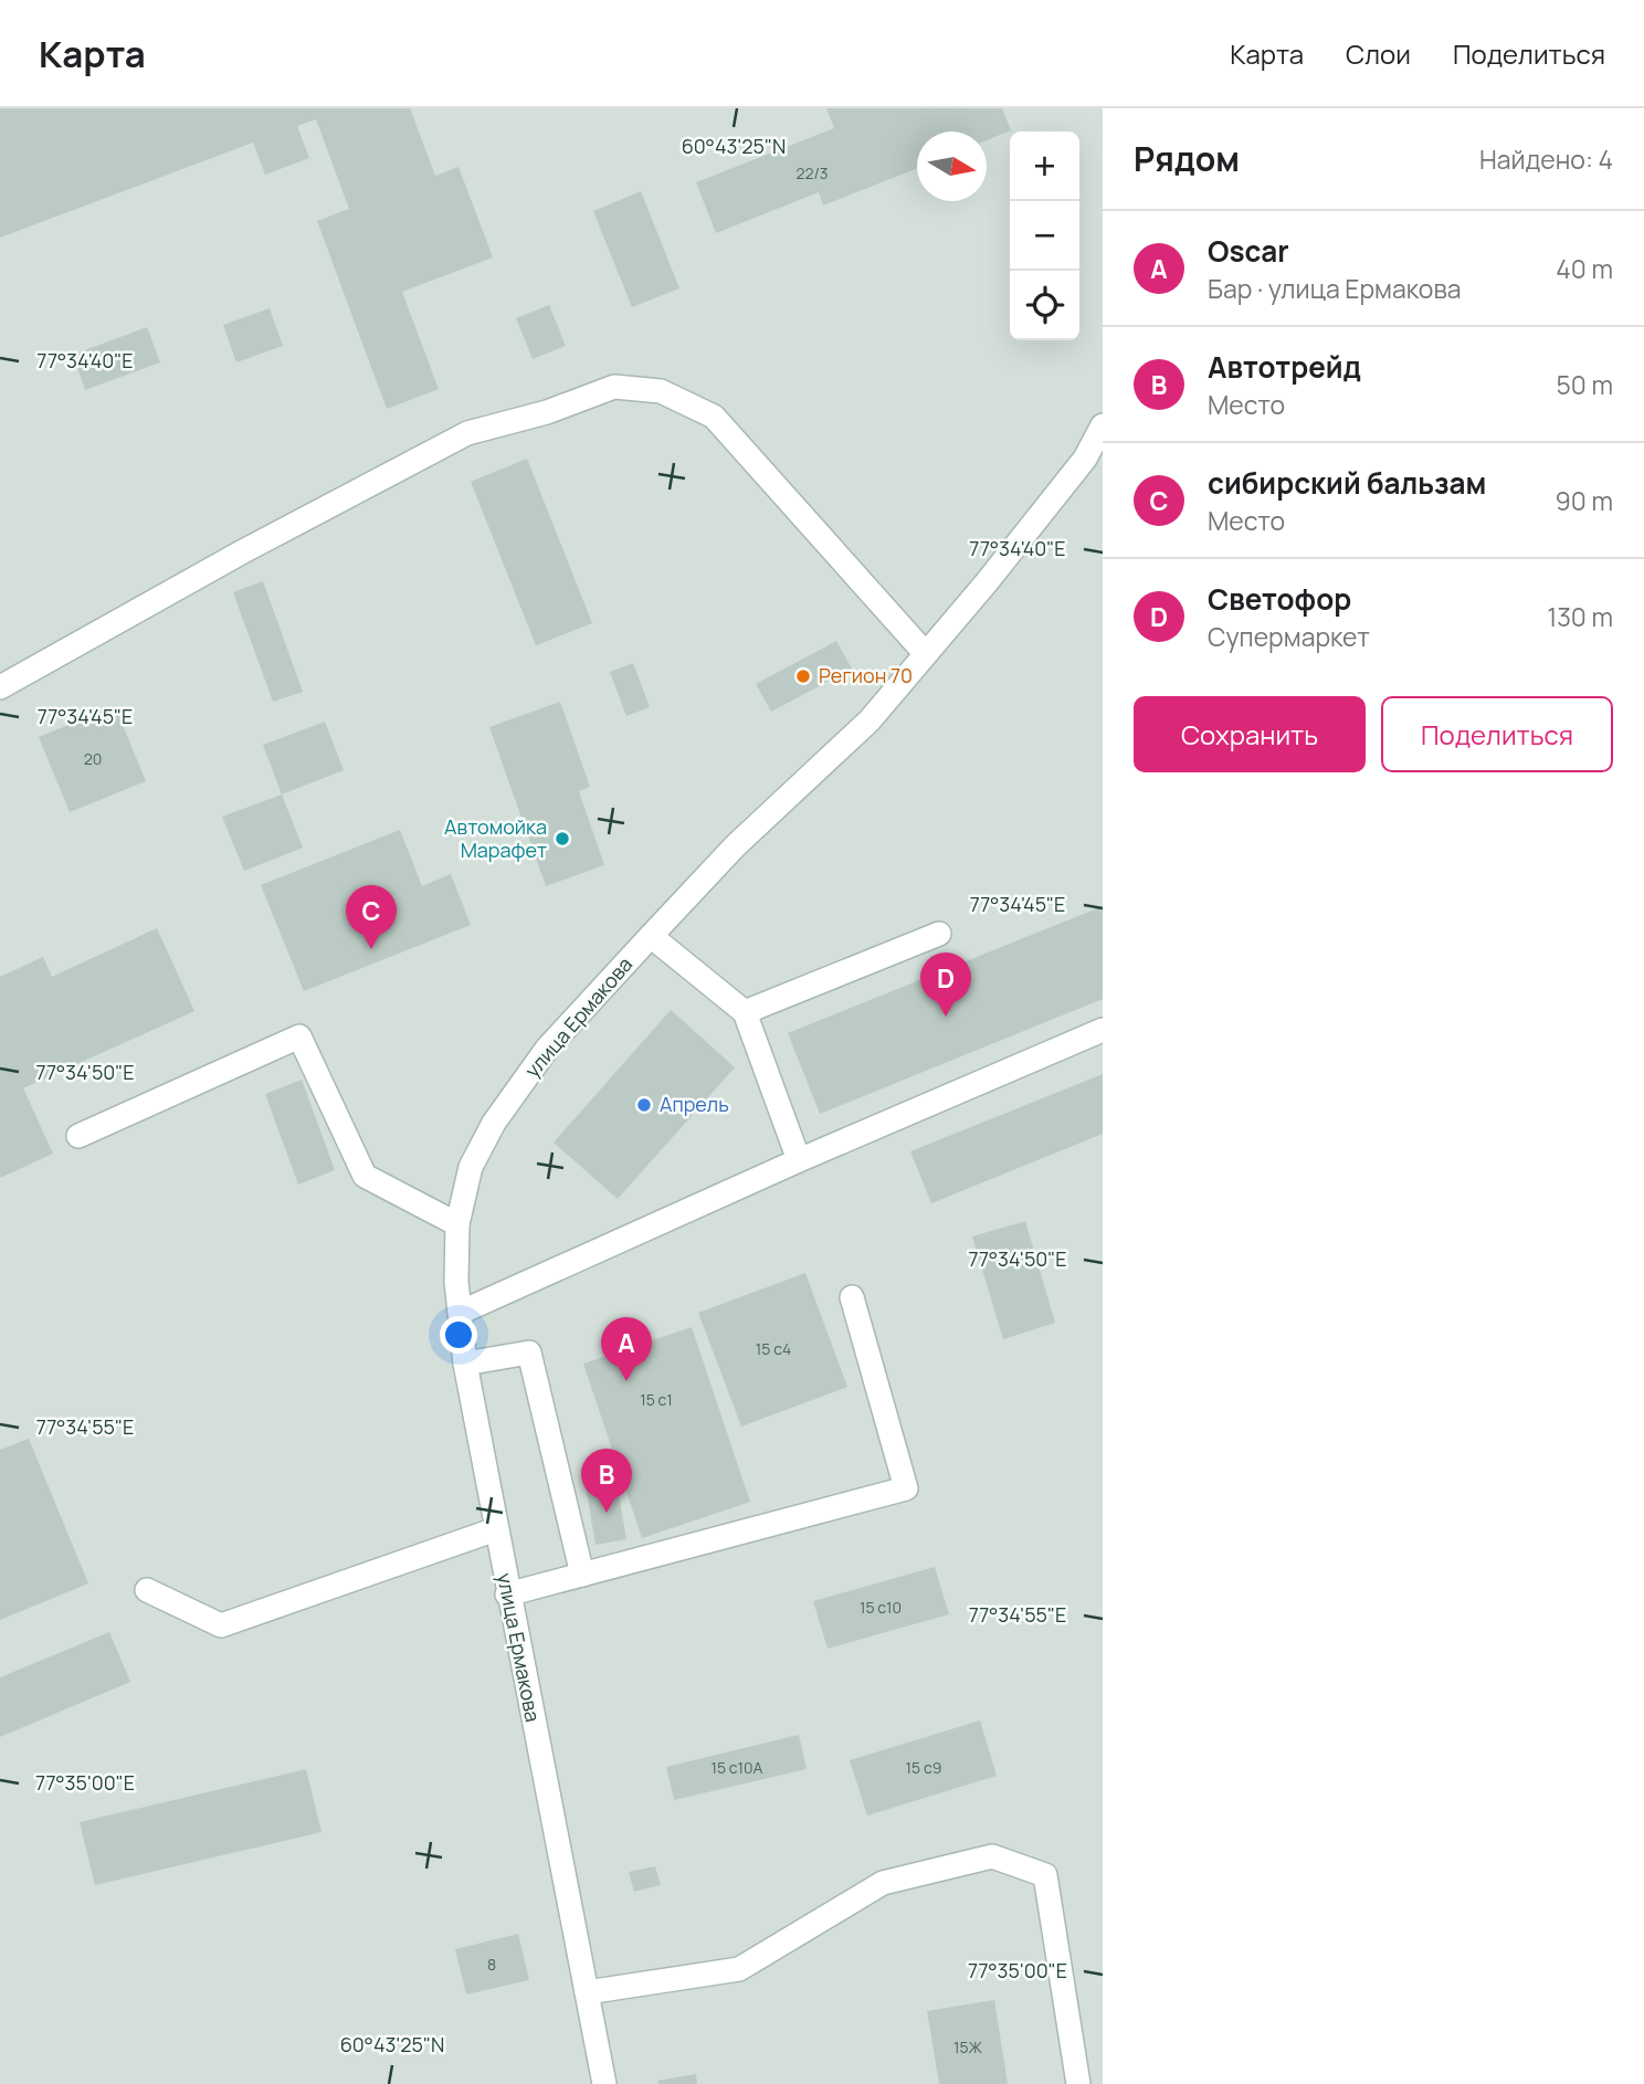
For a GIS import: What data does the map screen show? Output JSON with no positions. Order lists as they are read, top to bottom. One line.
{"streets":{"street":["улица Ермакова"]},"places":["Регион 70","Автомойка Марафет","Апрель"],"house_numbers":["22/3","20","15 с4","15 с1","15 с10","15 с10А","15 с9","8","15Ж"],"north":"right","page":{"header":"Карта","nav":["Карта","Слои","Поделиться"],"heading":["Рядом","Найдено: 4"],"map_buttons":["+","−"],"list":[{"mark":"A","name":"Oscar","note":"Бар · улица Ермакова","value":"40 m"},{"mark":"B","name":"Автотрейд","note":"Место","value":"50 m"},{"mark":"C","name":"сибирский бальзам","note":"Место","value":"90 m"},{"mark":"D","name":"Светофор","note":"Супермаркет","value":"130 m"}],"buttons":["Сохранить","Поделиться"],"pins":["C","D","A","B"]},"coordinates":["60°43'25\"N","77°34'40\"E","77°34'45\"E","77°34'50\"E","77°34'55\"E","77°35'00\"E"]}
